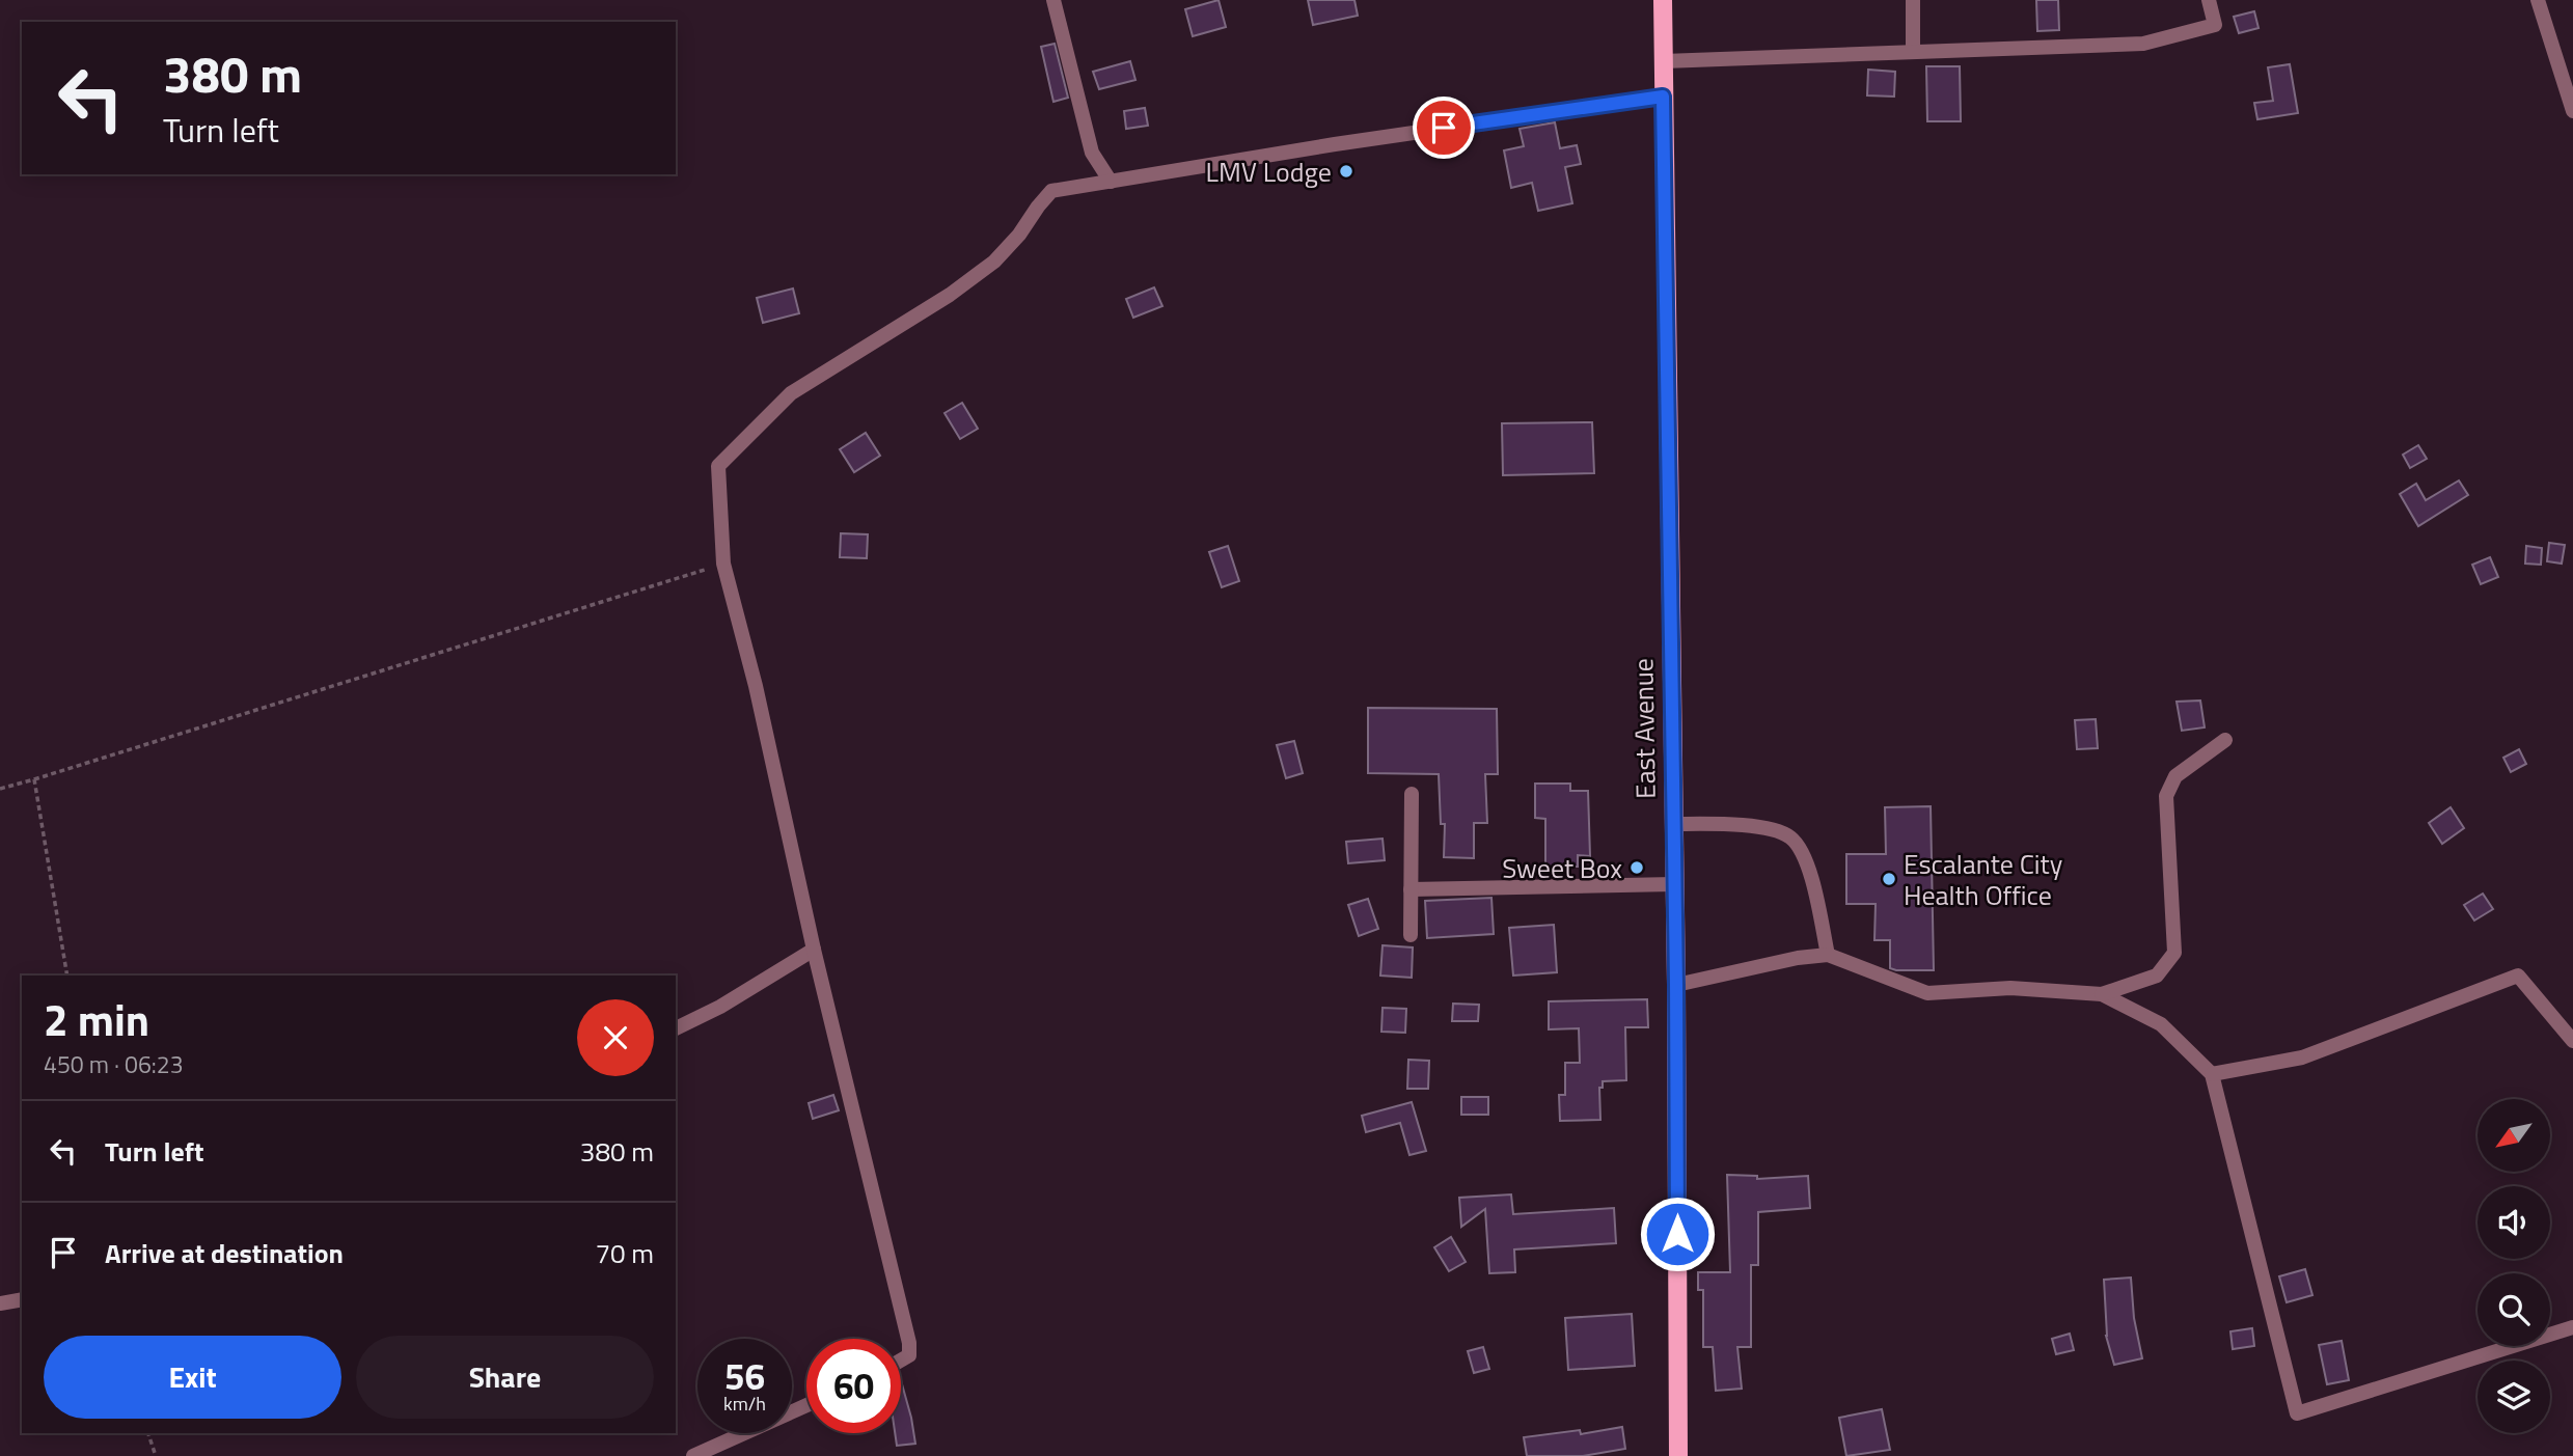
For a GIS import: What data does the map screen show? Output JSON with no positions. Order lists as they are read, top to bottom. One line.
{"streets":{"main road":["East Avenue"]},"places":["LMV Lodge","Sweet Box","Escalante City Health Office"],"north":"bottom left","page":{"turn":["380 m","Turn left"],"heading":["2 min","450 m · 06:23"],"list":[{"name":"Turn left","value":"380 m"},{"name":"Arrive at destination","value":"70 m"}],"buttons":["Exit","Share"],"speed":"56 km/h","limit":"60"}}
